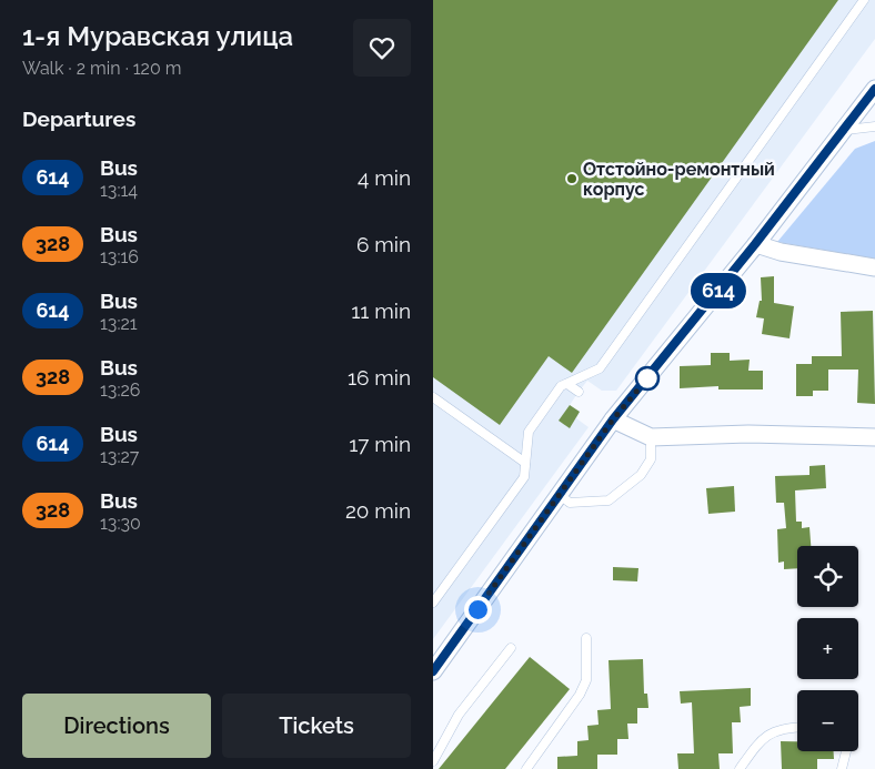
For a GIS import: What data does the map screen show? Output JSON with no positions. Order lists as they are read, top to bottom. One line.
{"places":["Отстойно-ремонтный корпус"],"lines":["bus line 614"],"page":{"heading":[["1-я Муравская улица","Walk · 2 min · 120 m"],"Departures"],"on_map":"614","list":[{"mark":"614","name":"Bus","note":"13:14","value":"4 min"},{"mark":"328","name":"Bus","note":"13:16","value":"6 min"},{"mark":"614","name":"Bus","note":"13:21","value":"11 min"},{"mark":"328","name":"Bus","note":"13:26","value":"16 min"},{"mark":"614","name":"Bus","note":"13:27","value":"17 min"},{"mark":"328","name":"Bus","note":"13:30","value":"20 min"}],"map_buttons":["+","−"],"buttons":["Directions","Tickets"]}}
